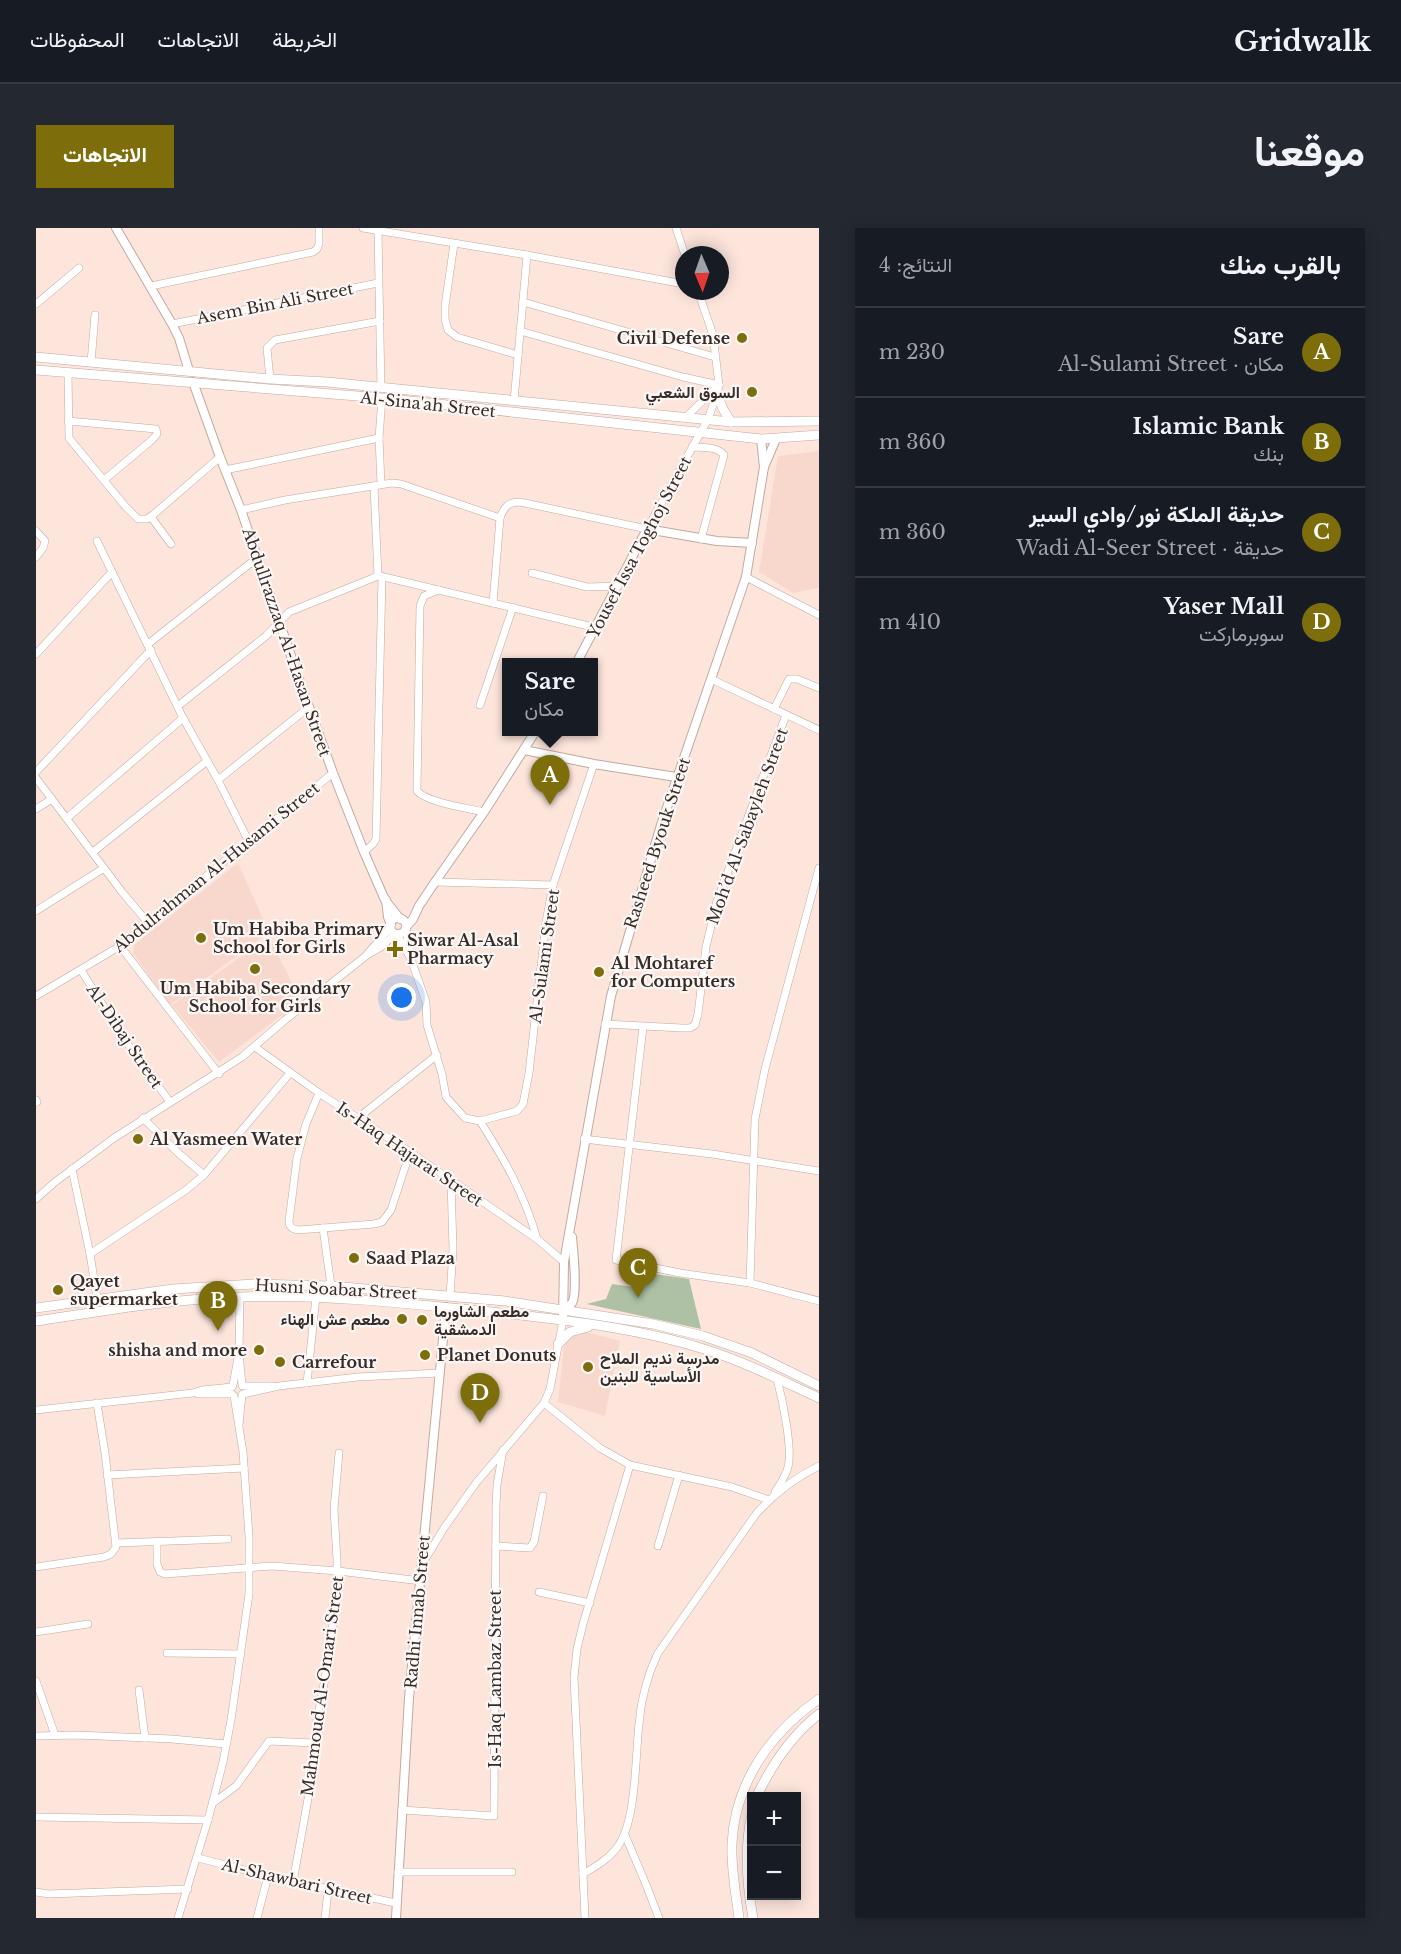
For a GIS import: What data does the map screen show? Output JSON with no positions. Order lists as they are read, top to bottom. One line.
{"streets":{"main road":["Al-Sina'ah Street","Husni Soabar Street"],"street":["Asem Bin Ali Street","Yousef Issa Toghoj Street","Abdullrazzaq Al-Hasan Street","Moh’d Al-Sabayleh Street","Rasheed Byouk Street","Abdulrahman Al-Husami Street","Al-Sulami Street","Al-Dibaj Street","Is-Haq Hajarat Street","Radhi Innab Street","Is-Haq Lambaz Street","Mahmoud Al-Omari Street","Al-Shawbari Street"]},"crossings":[["Al-Sina'ah Street","Yousef Issa Toghoj Street"],["Al-Sina'ah Street","Abdullrazzaq Al-Hasan Street"],["Al-Sina'ah Street","Rasheed Byouk Street"],["Abdullrazzaq Al-Hasan Street","Abdulrahman Al-Husami Street"],["Abdullrazzaq Al-Hasan Street","Al-Sulami Street"],["Abdullrazzaq Al-Hasan Street","Is-Haq Hajarat Street"],["Moh’d Al-Sabayleh Street","Rasheed Byouk Street"],["Rasheed Byouk Street","Is-Haq Hajarat Street"],["Rasheed Byouk Street","Husni Soabar Street"],["Abdulrahman Al-Husami Street","Al-Dibaj Street"],["Husni Soabar Street","Radhi Innab Street"],["Radhi Innab Street","Is-Haq Lambaz Street"],["Radhi Innab Street","Al-Shawbari Street"],["Mahmoud Al-Omari Street","Al-Shawbari Street"]],"places":{"other":["Civil Defense","السوق الشعبي","Um Habiba Primary School for Girls","Um Habiba Secondary School for Girls","Al Mohtaref for Computers","Al Yasmeen Water","Saad Plaza","Qayet supermarket","مطعم عش الهناء","مطعم الشاورما الدمشقية","shisha and more","Planet Donuts","Carrefour","مدرسة نديم الملاح الأساسية للبنين"],"health":["Siwar Al-Asal Pharmacy"]},"north":"bottom","page":{"header":"Gridwalk","nav":["الخريطة","الاتجاهات","المحفوظات"],"title":"موقعنا","buttons":"الاتجاهات","heading":["بالقرب منك","النتائج: 4"],"list":[{"mark":"A","name":"Sare","note":"مكان · Al-Sulami Street","value":"230 m"},{"mark":"B","name":"Islamic Bank","note":"بنك","value":"360 m"},{"mark":"C","name":"حديقة الملكة نور/وادي السير","note":"حديقة · Wadi Al-Seer Street","value":"360 m"},{"mark":"D","name":"Yaser Mall","note":"سوبرماركت","value":"410 m"}],"popup":["Sare","مكان"],"pins":["A","C","B","D"],"map_buttons":["+","−"]}}
